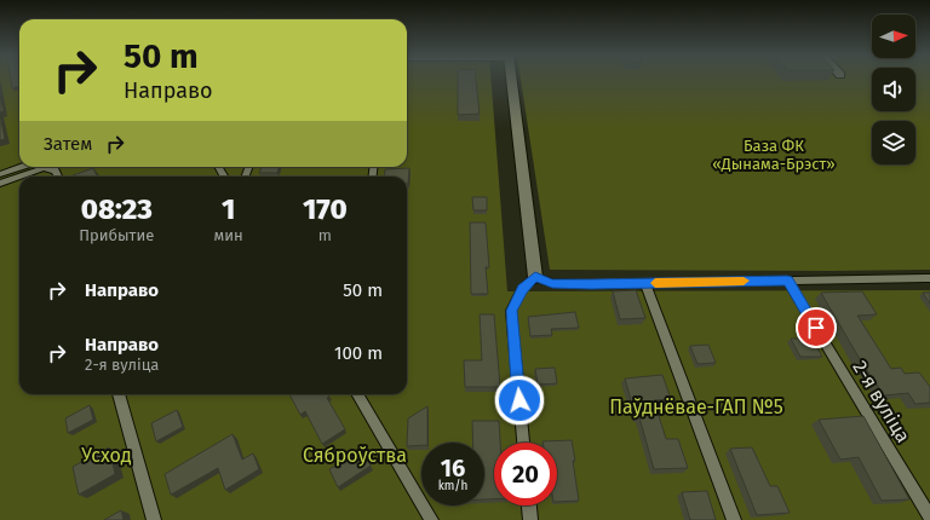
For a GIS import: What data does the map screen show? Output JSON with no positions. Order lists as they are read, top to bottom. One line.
{"streets":{"lane":["2-я вуліца"]},"parks":["База ФК «Дынама-Брэст»","Паўднёвае-ГАП №5","Усход","Сяброўства"],"north":"right","page":{"turn":["50 m","Направо"],"then":"Затем","eta":["08:23","Прибытие","1","мин","170","m"],"list":[{"name":"Направо","value":"50 m"},{"name":"Направо","note":"2-я вуліца","value":"100 m"}],"speed":"16 km/h","limit":"20"}}
